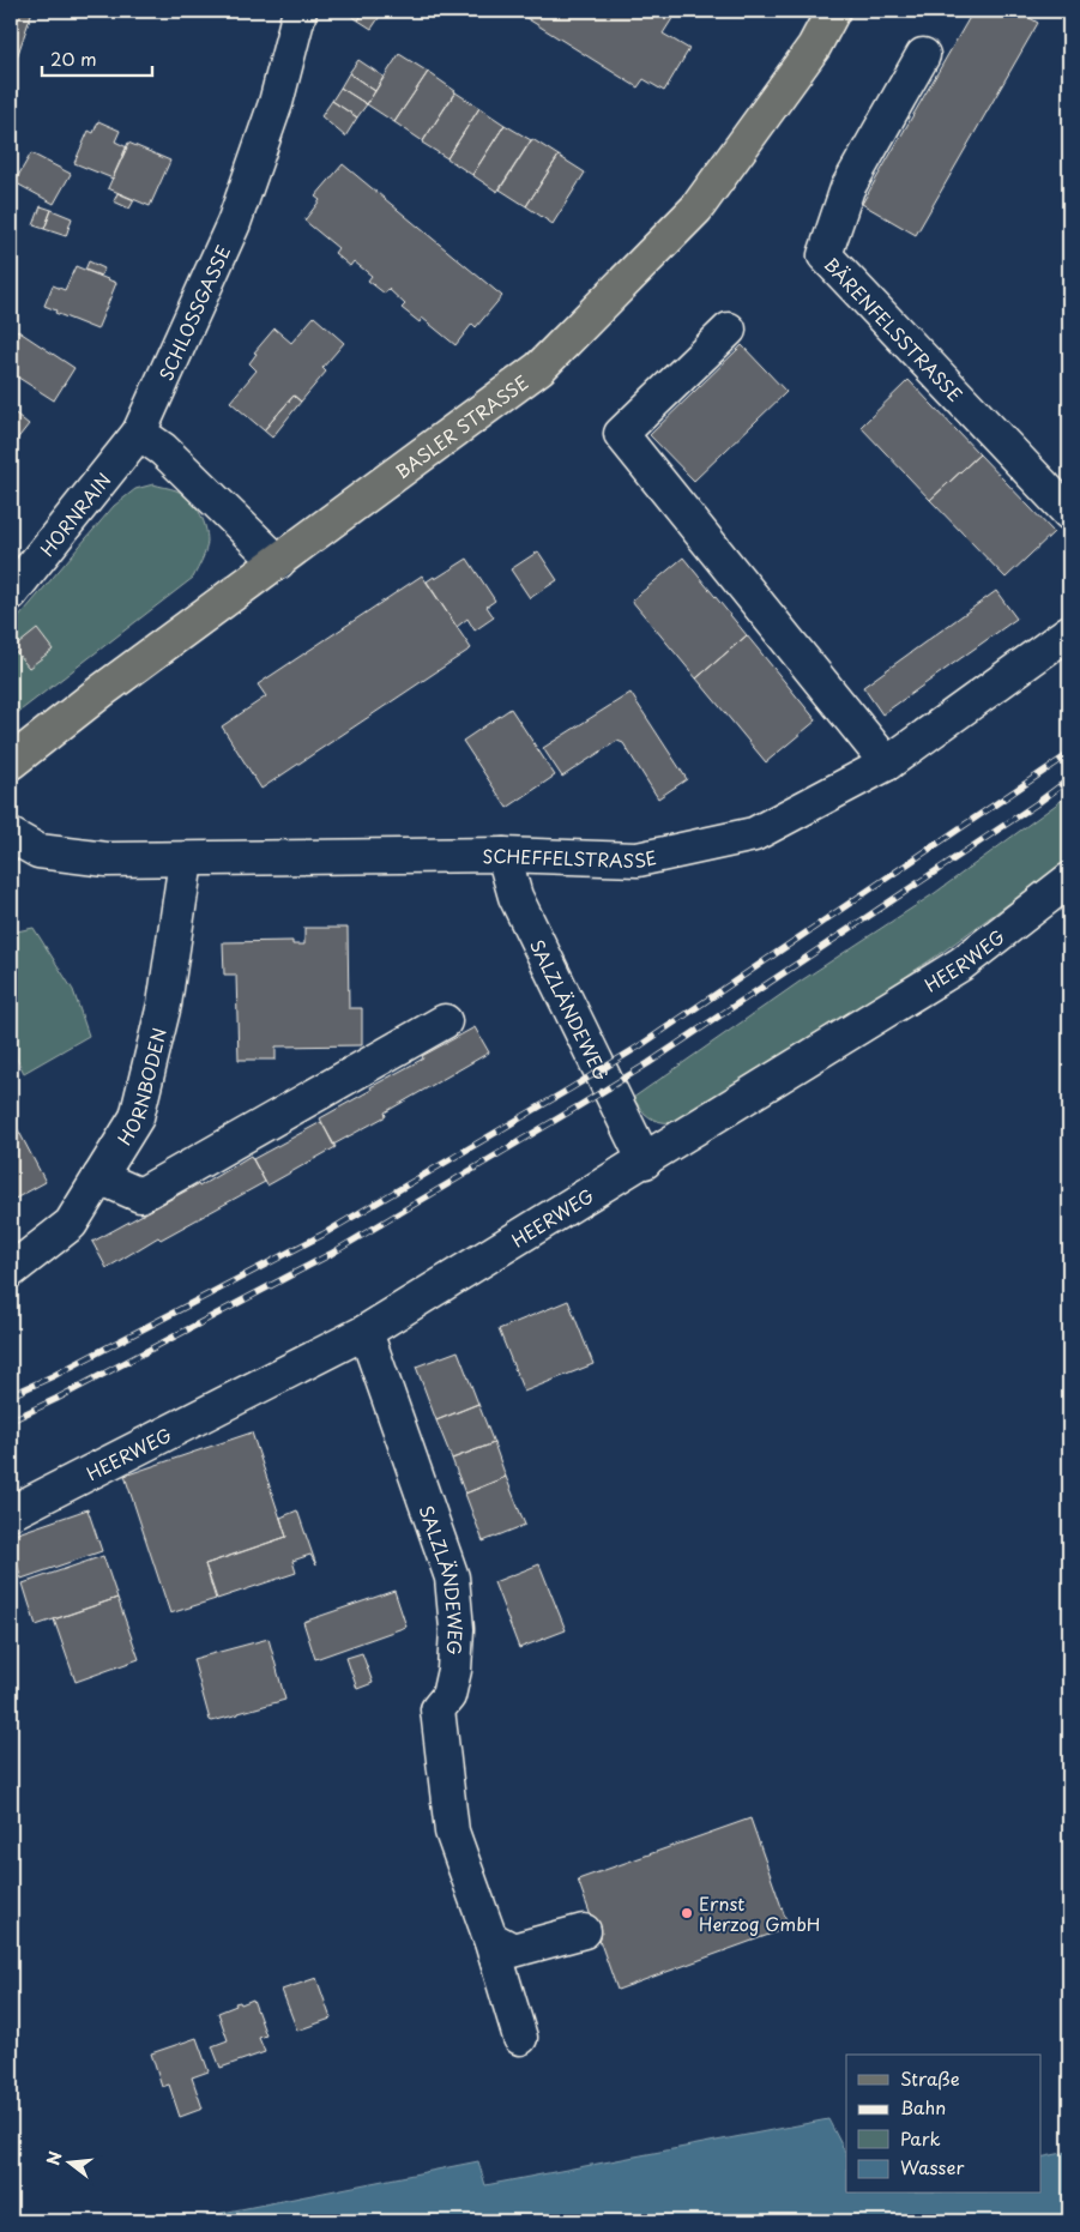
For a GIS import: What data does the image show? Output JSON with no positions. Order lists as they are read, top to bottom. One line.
{"streets":{"main road":["BASLER STRASSE"],"street":["SCHLOSSGASSE","BÄRENFELSSTRASSE","HORNRAIN","SCHEFFELSTRASSE","HEERWEG","SALZLÄNDEWEG","HORNBODEN"]},"crossings":[["SCHLOSSGASSE","HORNRAIN"],["SCHEFFELSTRASSE","SALZLÄNDEWEG"],["SCHEFFELSTRASSE","HORNBODEN"],["HEERWEG","SALZLÄNDEWEG"]],"places":["Ernst Herzog GmbH"],"legend":["Straße","Bahn","Park","Wasser"],"scale_bar":"20 m","north":"left"}
